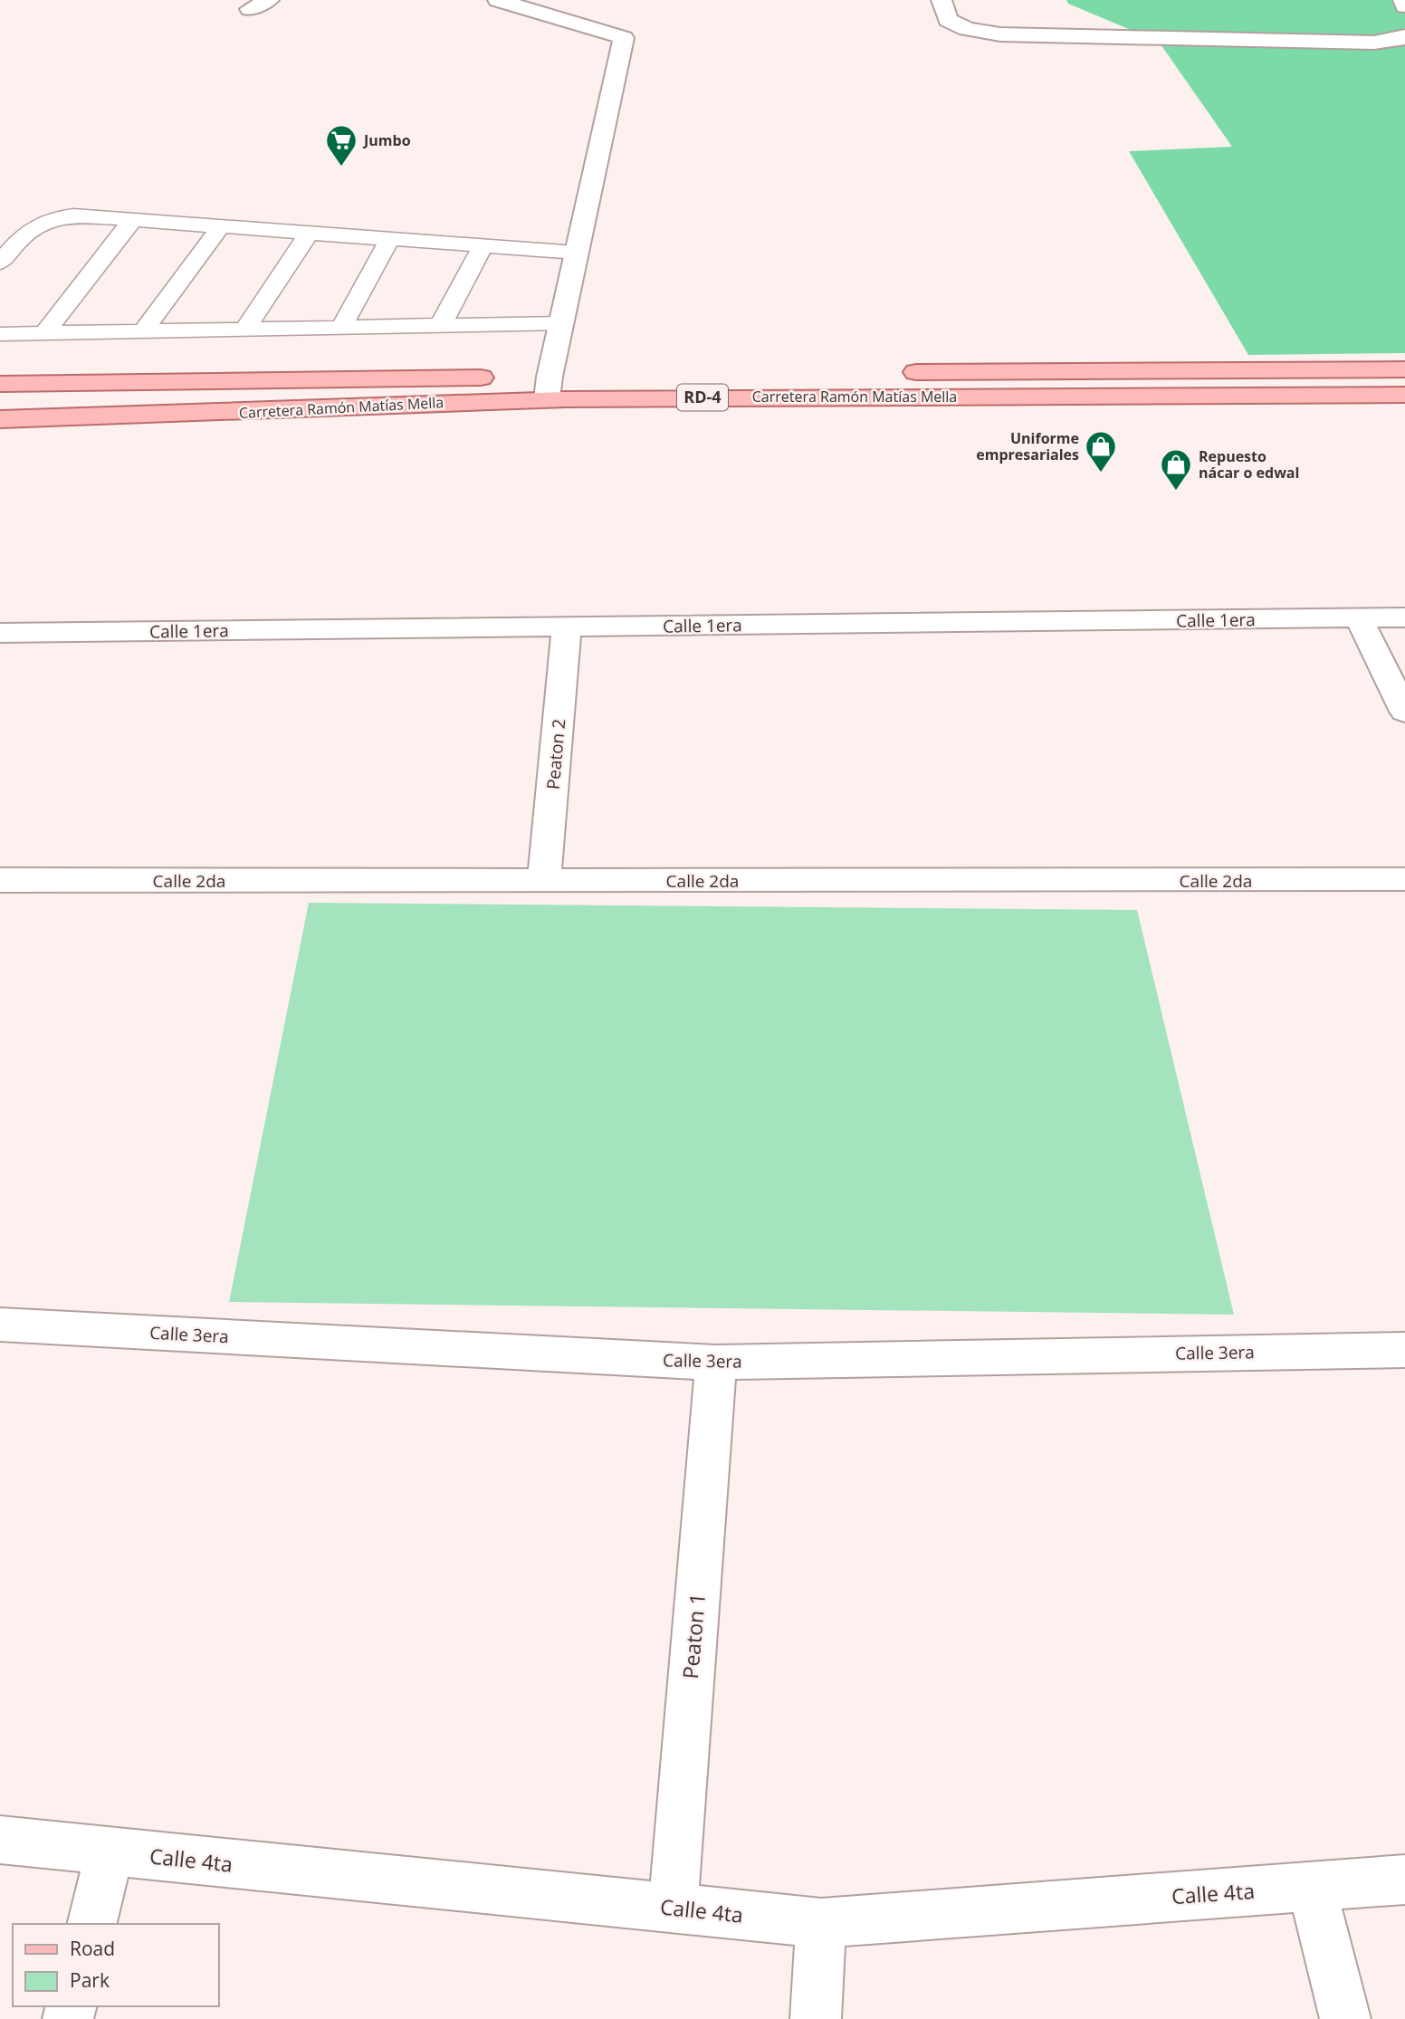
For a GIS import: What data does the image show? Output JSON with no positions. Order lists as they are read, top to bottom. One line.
{"streets":{"main road":["Carretera Ramón Matías Mella","RD-4"],"street":["Calle 1era","Peaton 2","Calle 2da","Calle 3era","Peaton 1","Calle 4ta"]},"crossings":[["Calle 1era","Peaton 2"],["Peaton 2","Calle 2da"],["Calle 3era","Peaton 1"],["Peaton 1","Calle 4ta"]],"places":{"supermarket":["Jumbo"],"shop":["Uniforme empresariales","Repuesto nácar o edwal"]},"legend":["Road","Park"]}
